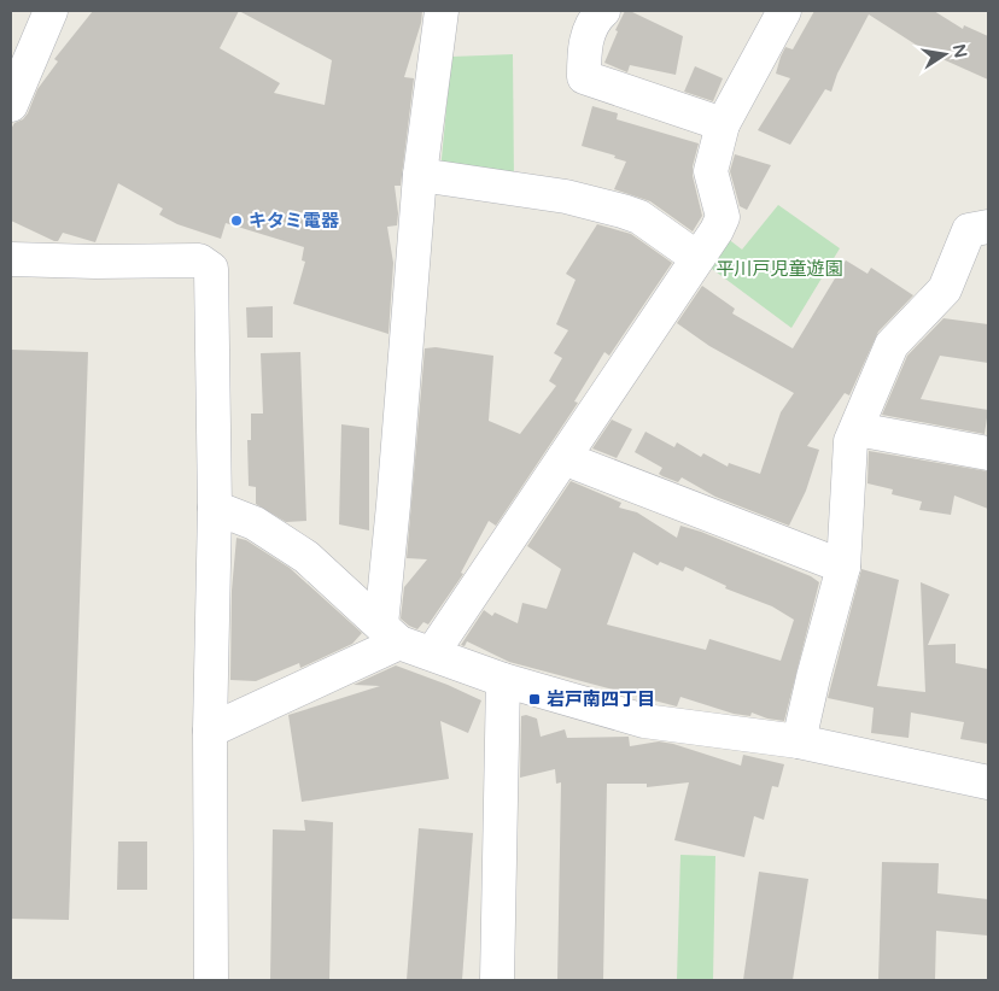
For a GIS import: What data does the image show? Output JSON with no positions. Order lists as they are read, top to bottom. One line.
{"parks":["平川戸児童遊園"],"places":{"other":["キタミ電器"],"transit":["岩戸南四丁目"]},"north":"right"}
